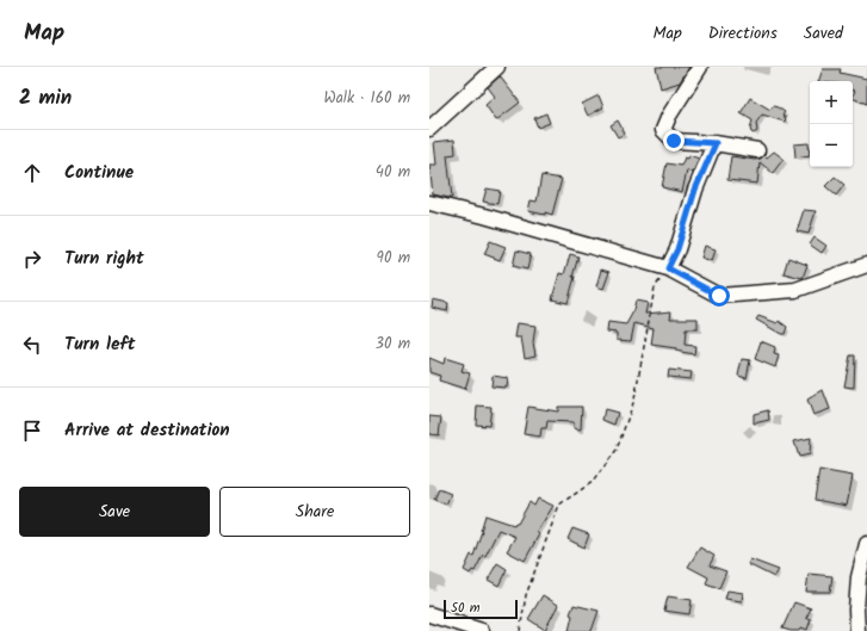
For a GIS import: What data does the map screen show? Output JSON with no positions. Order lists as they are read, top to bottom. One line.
{"scale_bar":"50 m","page":{"header":"Map","nav":["Map","Directions","Saved"],"heading":["2 min","Walk · 160 m"],"map_buttons":["+","−"],"list":[["Continue","40 m"],["Turn right","90 m"],["Turn left","30 m"],"Arrive at destination"],"buttons":["Save","Share"],"scale":"50 m"}}
